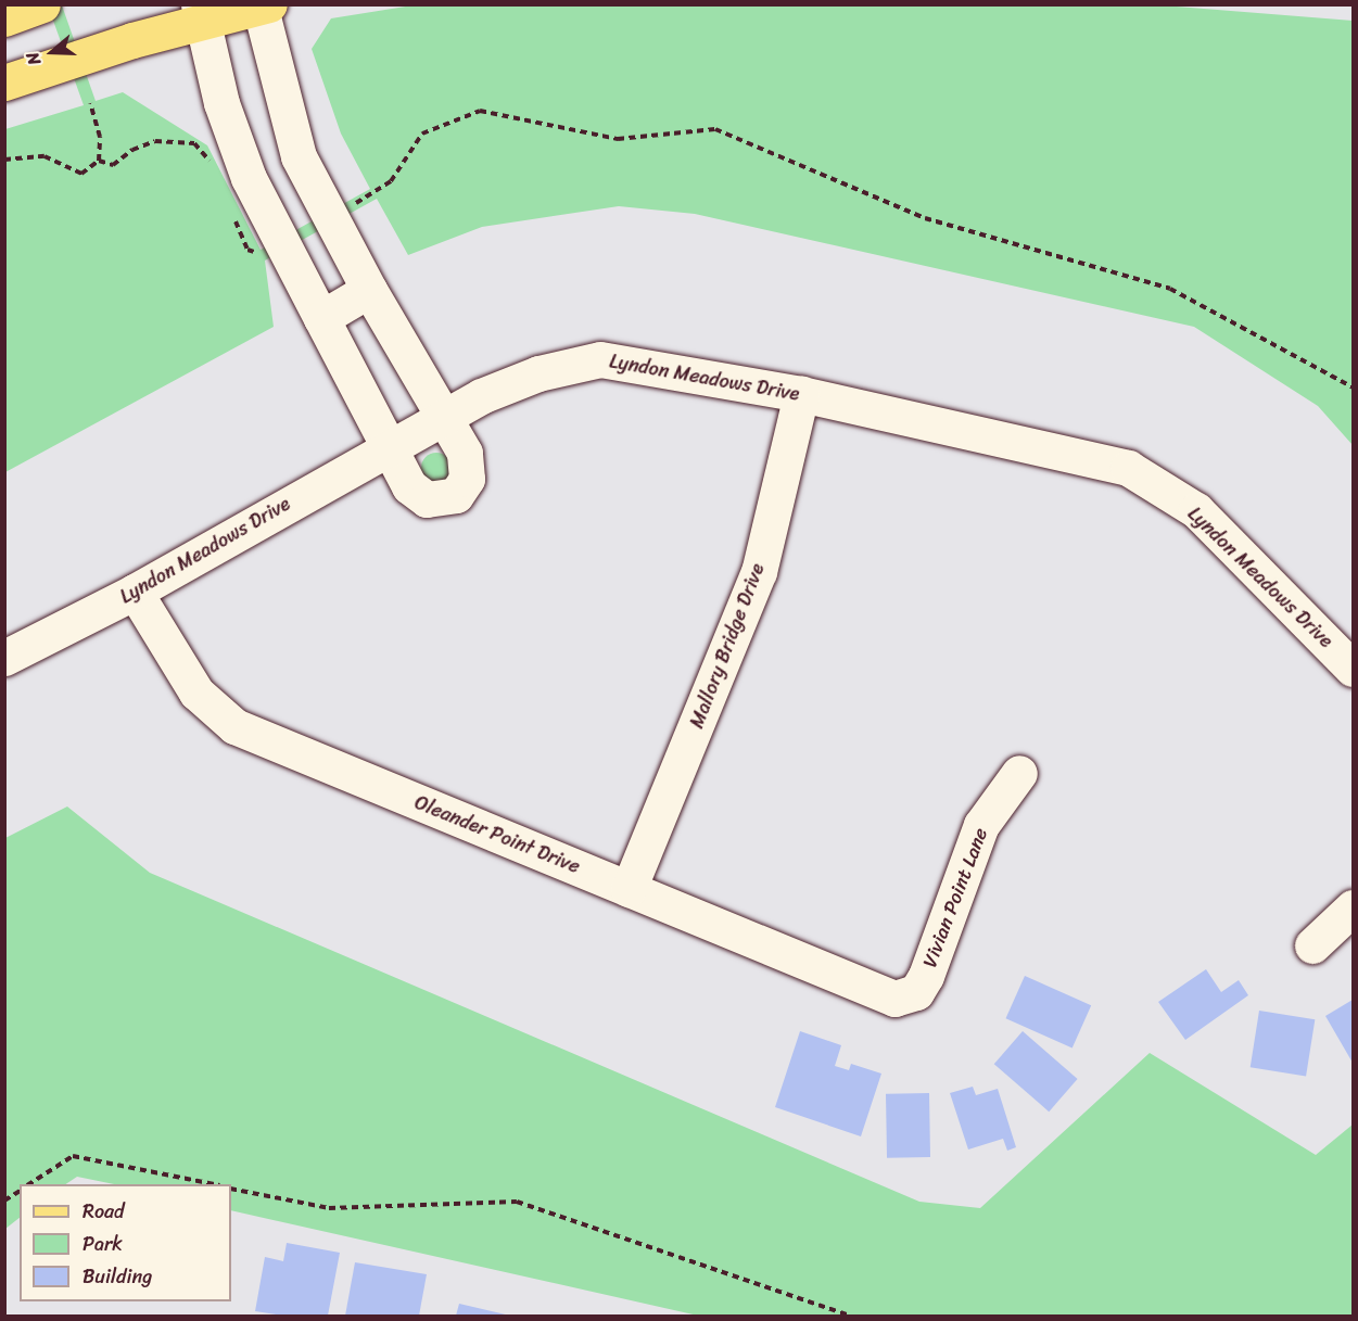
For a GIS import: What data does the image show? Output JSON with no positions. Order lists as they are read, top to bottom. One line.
{"streets":{"street":["Lyndon Meadows Drive","Mallory Bridge Drive","Oleander Point Drive","Vivian Point Lane"]},"crossings":[["Lyndon Meadows Drive","Mallory Bridge Drive"],["Lyndon Meadows Drive","Oleander Point Drive"],["Mallory Bridge Drive","Oleander Point Drive"],["Oleander Point Drive","Vivian Point Lane"]],"legend":["Road","Park","Building"],"north":"left"}
